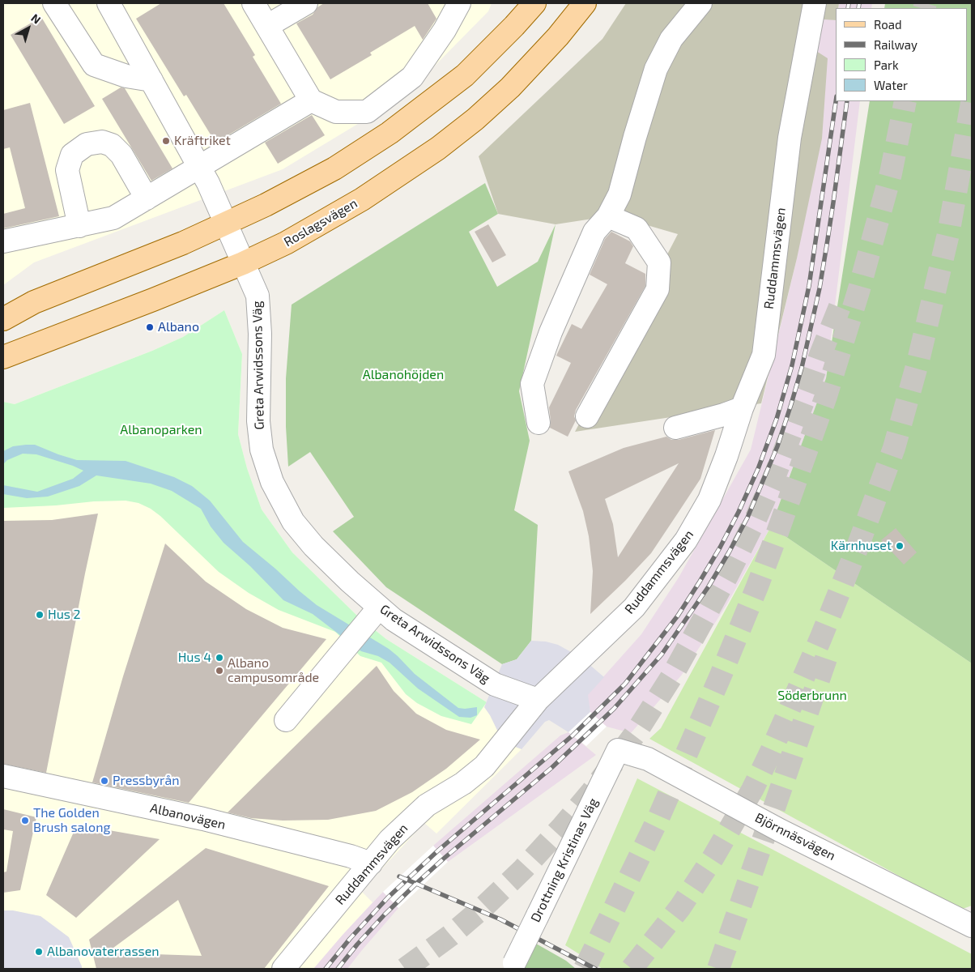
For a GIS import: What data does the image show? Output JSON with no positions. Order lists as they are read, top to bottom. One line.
{"streets":{"main road":["Roslagsvägen"],"street":["Ruddammsvägen","Greta Arwidssons Väg","Albanovägen","Björnnäsvägen","Drottning Kristinas Väg"]},"crossings":[["Roslagsvägen","Greta Arwidssons Väg"],["Ruddammsvägen","Greta Arwidssons Väg"],["Ruddammsvägen","Albanovägen"],["Björnnäsvägen","Drottning Kristinas Väg"]],"parks":["Albanohöjden","Albanoparken","Söderbrunn"],"places":["Kräftriket","Albano","Kärnhuset","Hus 2","Hus 4","Albano campusområde","Pressbyrån","The Golden Brush salong","Albanovaterrassen"],"legend":["Road","Railway","Park","Water"],"north":"top right"}
